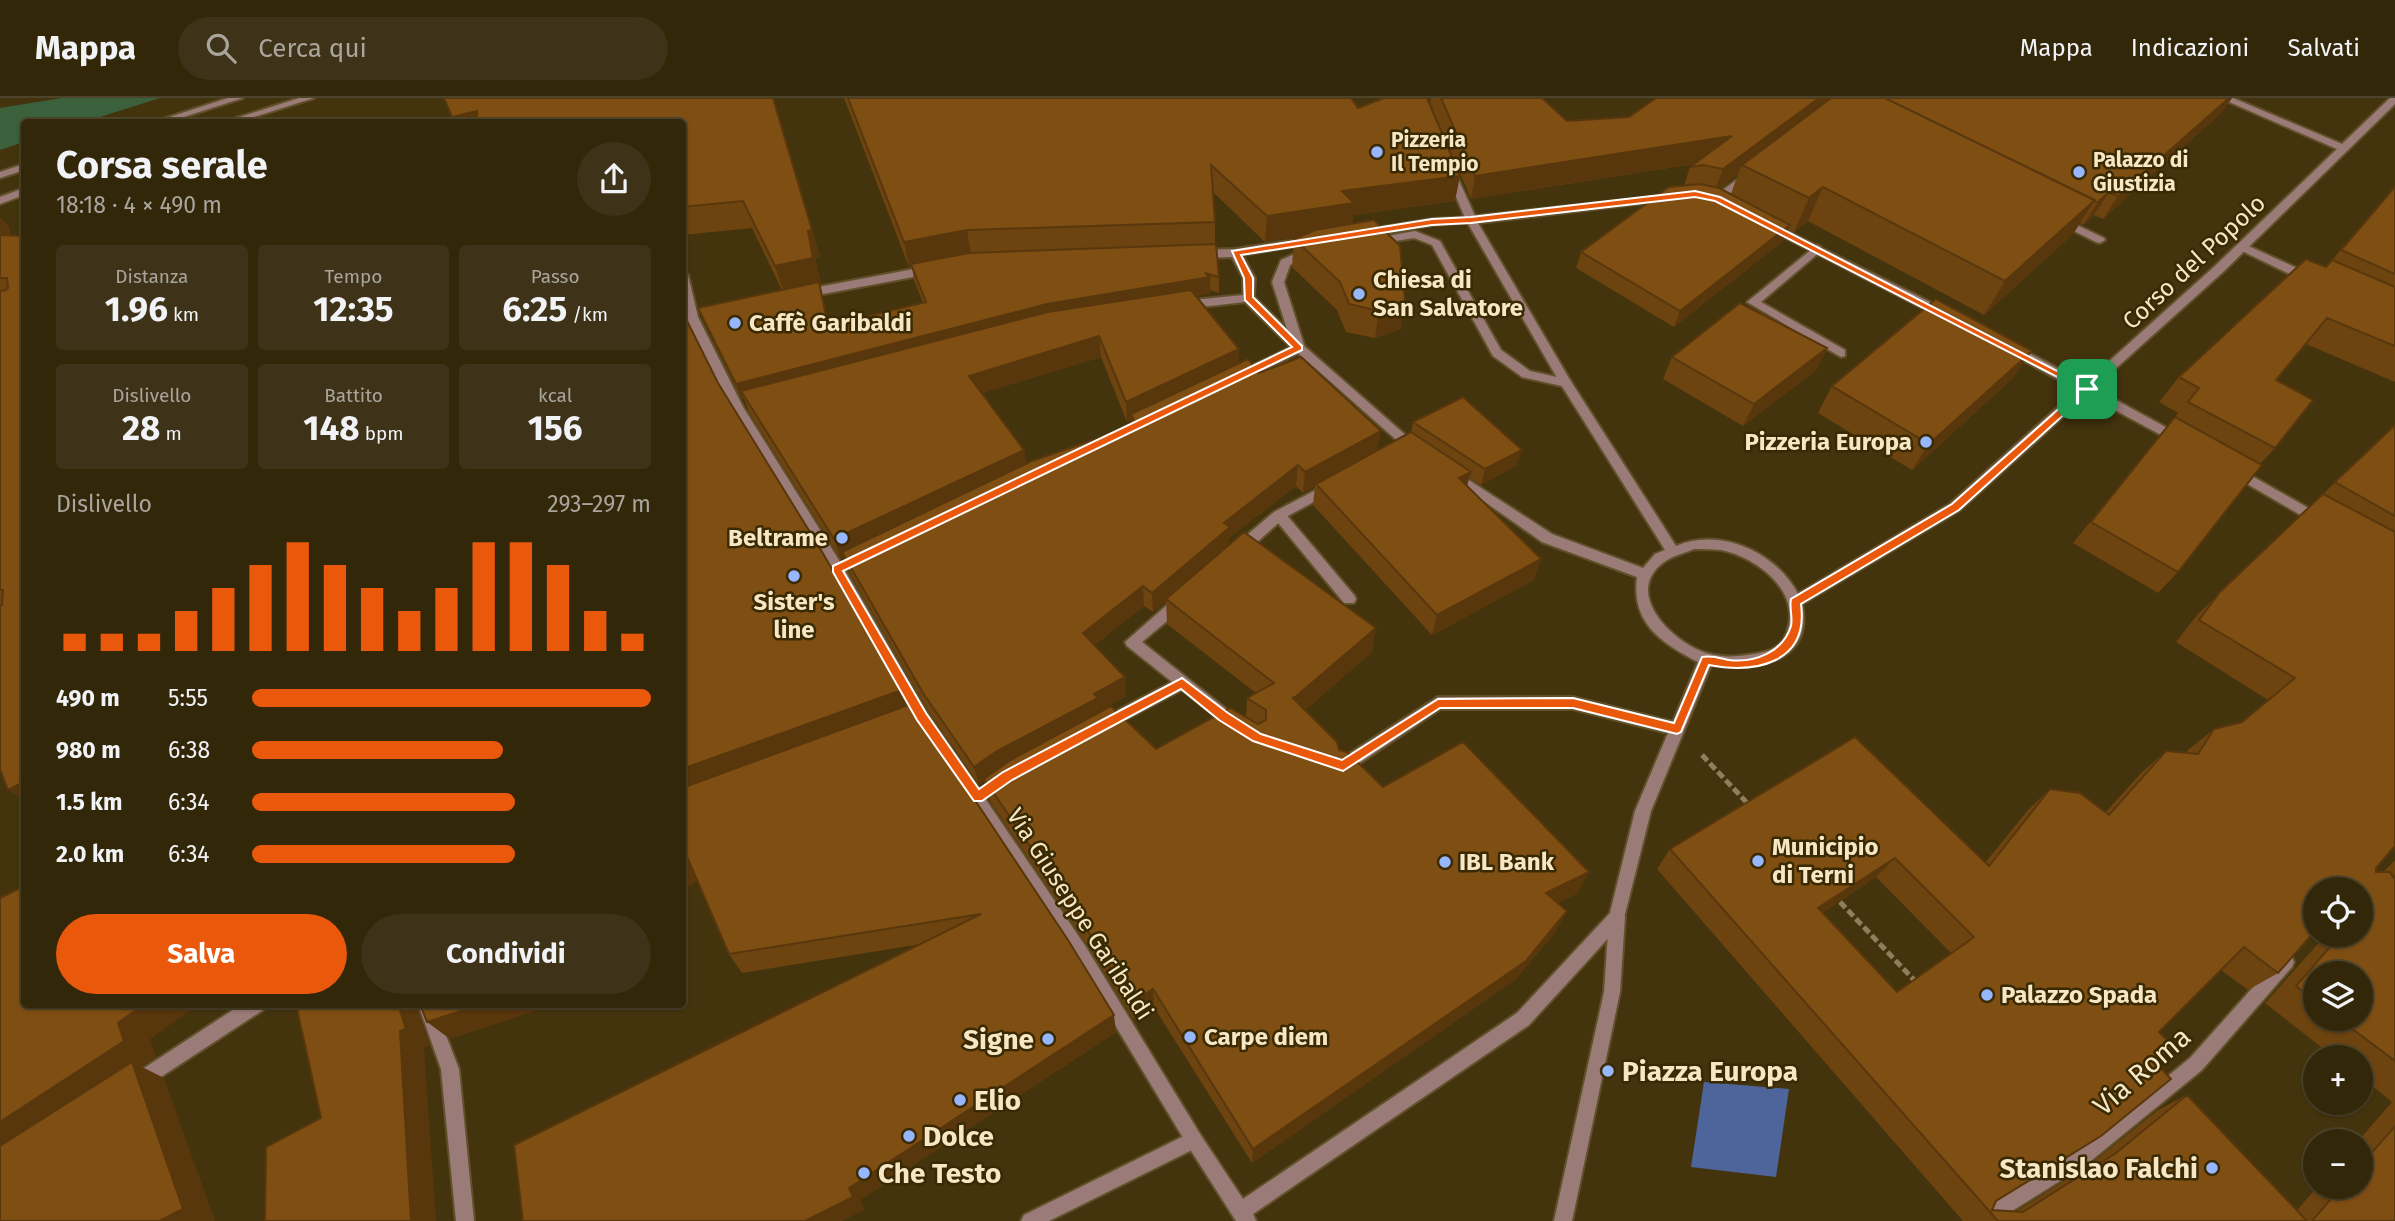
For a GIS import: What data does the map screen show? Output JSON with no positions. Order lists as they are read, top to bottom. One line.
{"streets":{"street":["Corso del Popolo","Via Giuseppe Garibaldi","Via Roma"]},"places":["Pizzeria Il Tempio","Palazzo di Giustizia","Chiesa di San Salvatore","Caffè Garibaldi","Pizzeria Europa","Beltrame","Sister's line","Municipio di Terni","IBL Bank","Palazzo Spada","Carpe diem","Signe","Piazza Europa","Elio","Dolce","Stanislao Falchi","Che Testo"],"page":{"header":"Mappa","search":"Cerca qui","nav":["Mappa","Indicazioni","Salvati"],"heading":["Corsa serale","18:18 · 4 × 490 m"],"stats":[["Distanza","1.96 km"],["Tempo","12:35"],["Passo","6:25 /km"],["Dislivello","28 m"],["Battito","148 bpm"],["kcal","156"]],"chart":["Dislivello","293–297 m"],"list":[{"name":"490 m","note":"5:55"},{"name":"980 m","note":"6:38"},{"name":"1.5 km","note":"6:34"},{"name":"2.0 km","note":"6:34"}],"map_buttons":["+","−"],"buttons":["Salva","Condividi"]}}
